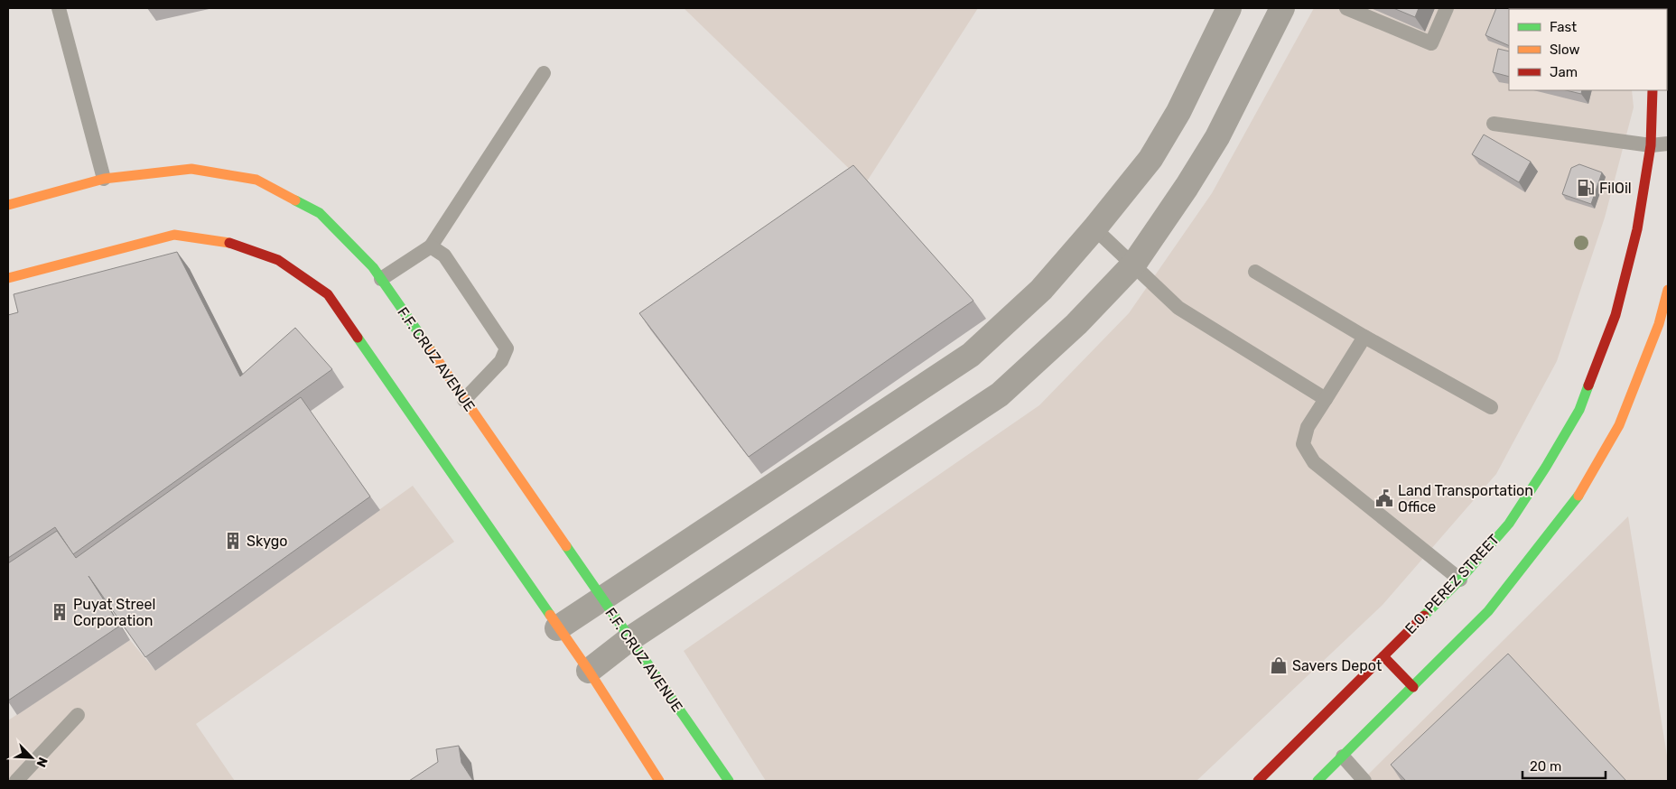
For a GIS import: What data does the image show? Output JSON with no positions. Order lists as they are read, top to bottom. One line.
{"streets":{"street":["F.F. CRUZ AVENUE","E.O. PEREZ STREET"]},"places":{"fuel station":["FilOil"],"public building":["Land Transportation Office"],"building":["Skygo","Puyat Streel Corporation"],"shop":["Savers Depot"]},"legend":["Fast","Slow","Jam"],"scale_bar":"20 m","north":"bottom right"}
